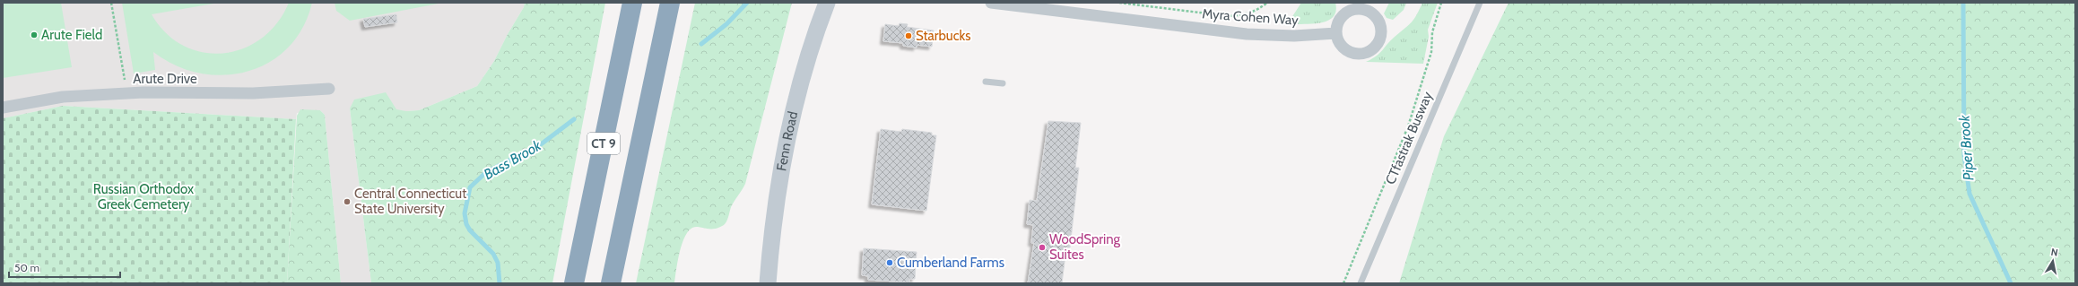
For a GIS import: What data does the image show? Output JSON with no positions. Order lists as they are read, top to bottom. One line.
{"streets":{"highway":["CT 9"],"main road":["Fenn Road"],"street":["Myra Cohen Way","Arute Drive"],"lane":["CTfastrak Busway"]},"water":["Piper Brook","Bass Brook"],"parks":["Russian Orthodox Greek Cemetery"],"places":["Arute Field","Starbucks","Central Connecticut State University","WoodSpring Suites","Cumberland Farms"],"scale_bar":"50 m","north":"top"}
